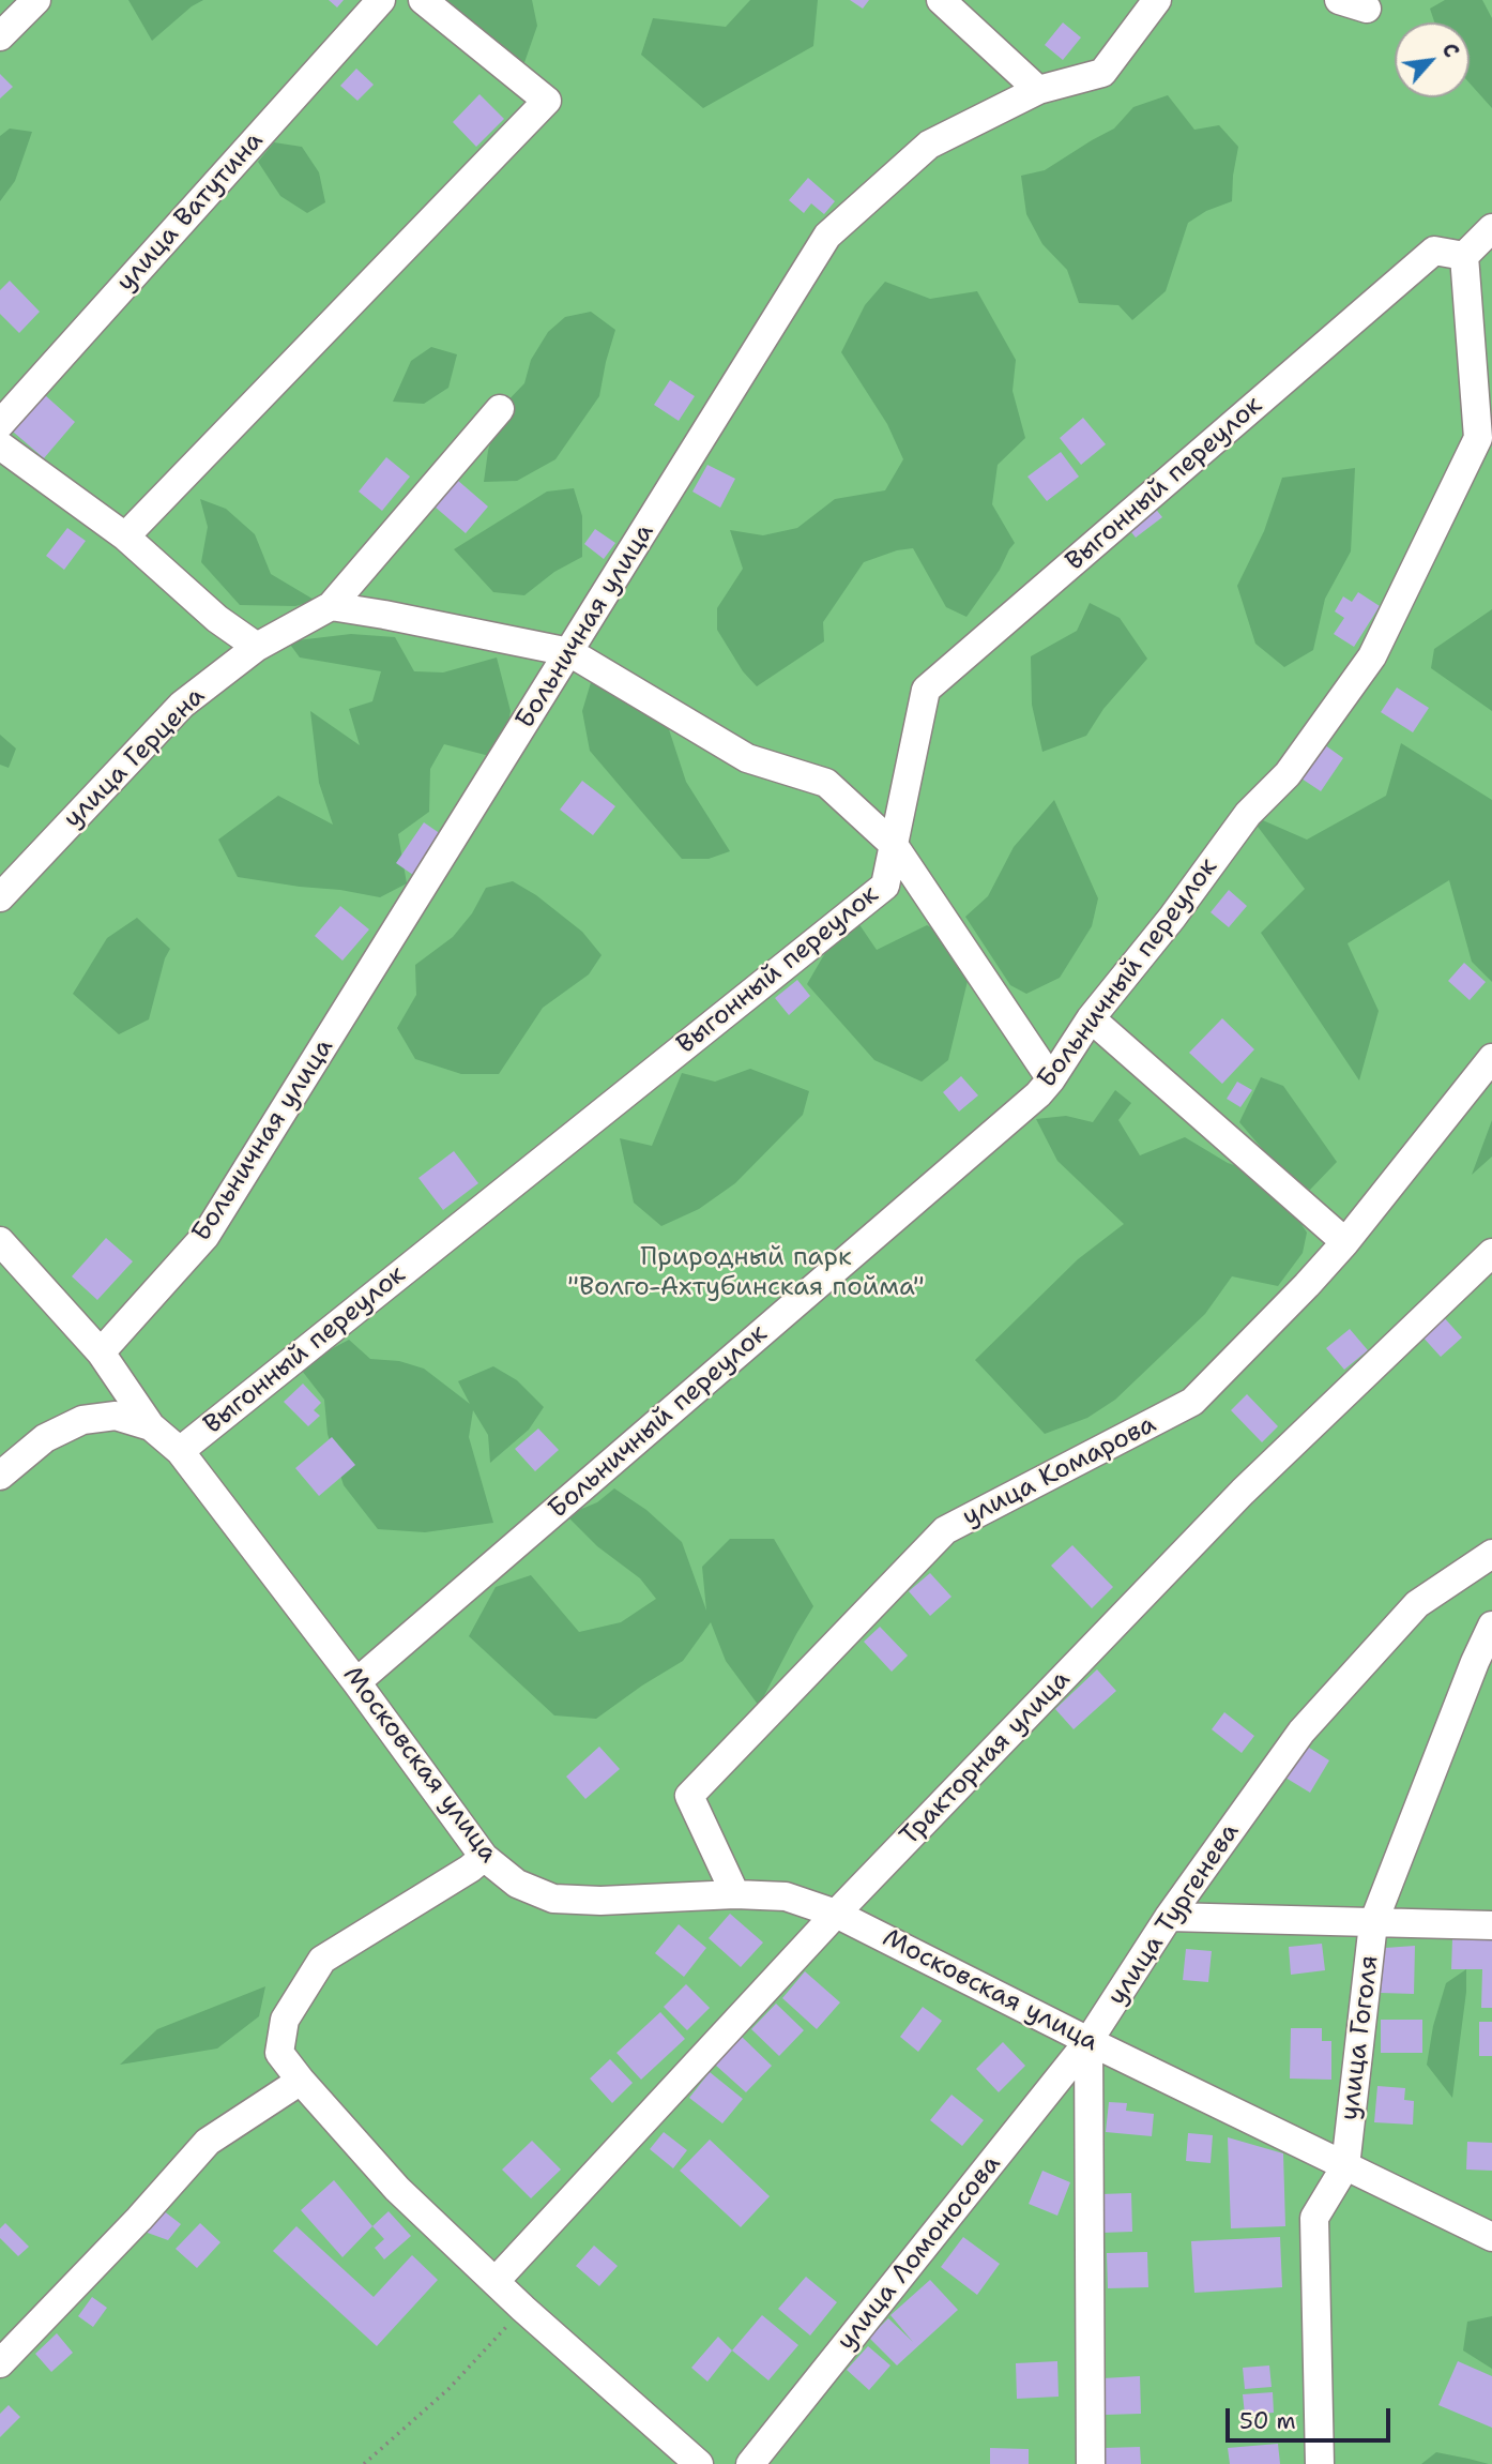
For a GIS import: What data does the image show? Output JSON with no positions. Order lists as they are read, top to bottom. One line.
{"streets":{"street":["улица Ватутина","Выгонный переулок","Больничная улица","улица Герцена","Больничный переулок","улица Комарова","Тракторная улица","Московская улица","улица Тургенева","улица Гоголя","улица Ломоносова"]},"crossings":[["Выгонный переулок","Больничный переулок"],["Выгонный переулок","Московская улица"],["Больничная улица","Московская улица"],["Больничный переулок","Московская улица"],["улица Комарова","Московская улица"],["Тракторная улица","Московская улица"],["Московская улица","улица Тургенева"],["Московская улица","улица Гоголя"],["Московская улица","улица Ломоносова"],["улица Тургенева","улица Ломоносова"]],"parks":["Природный парк \"Волго-Ахтубинская пойма\""],"scale_bar":"50 m","north":"top right"}
